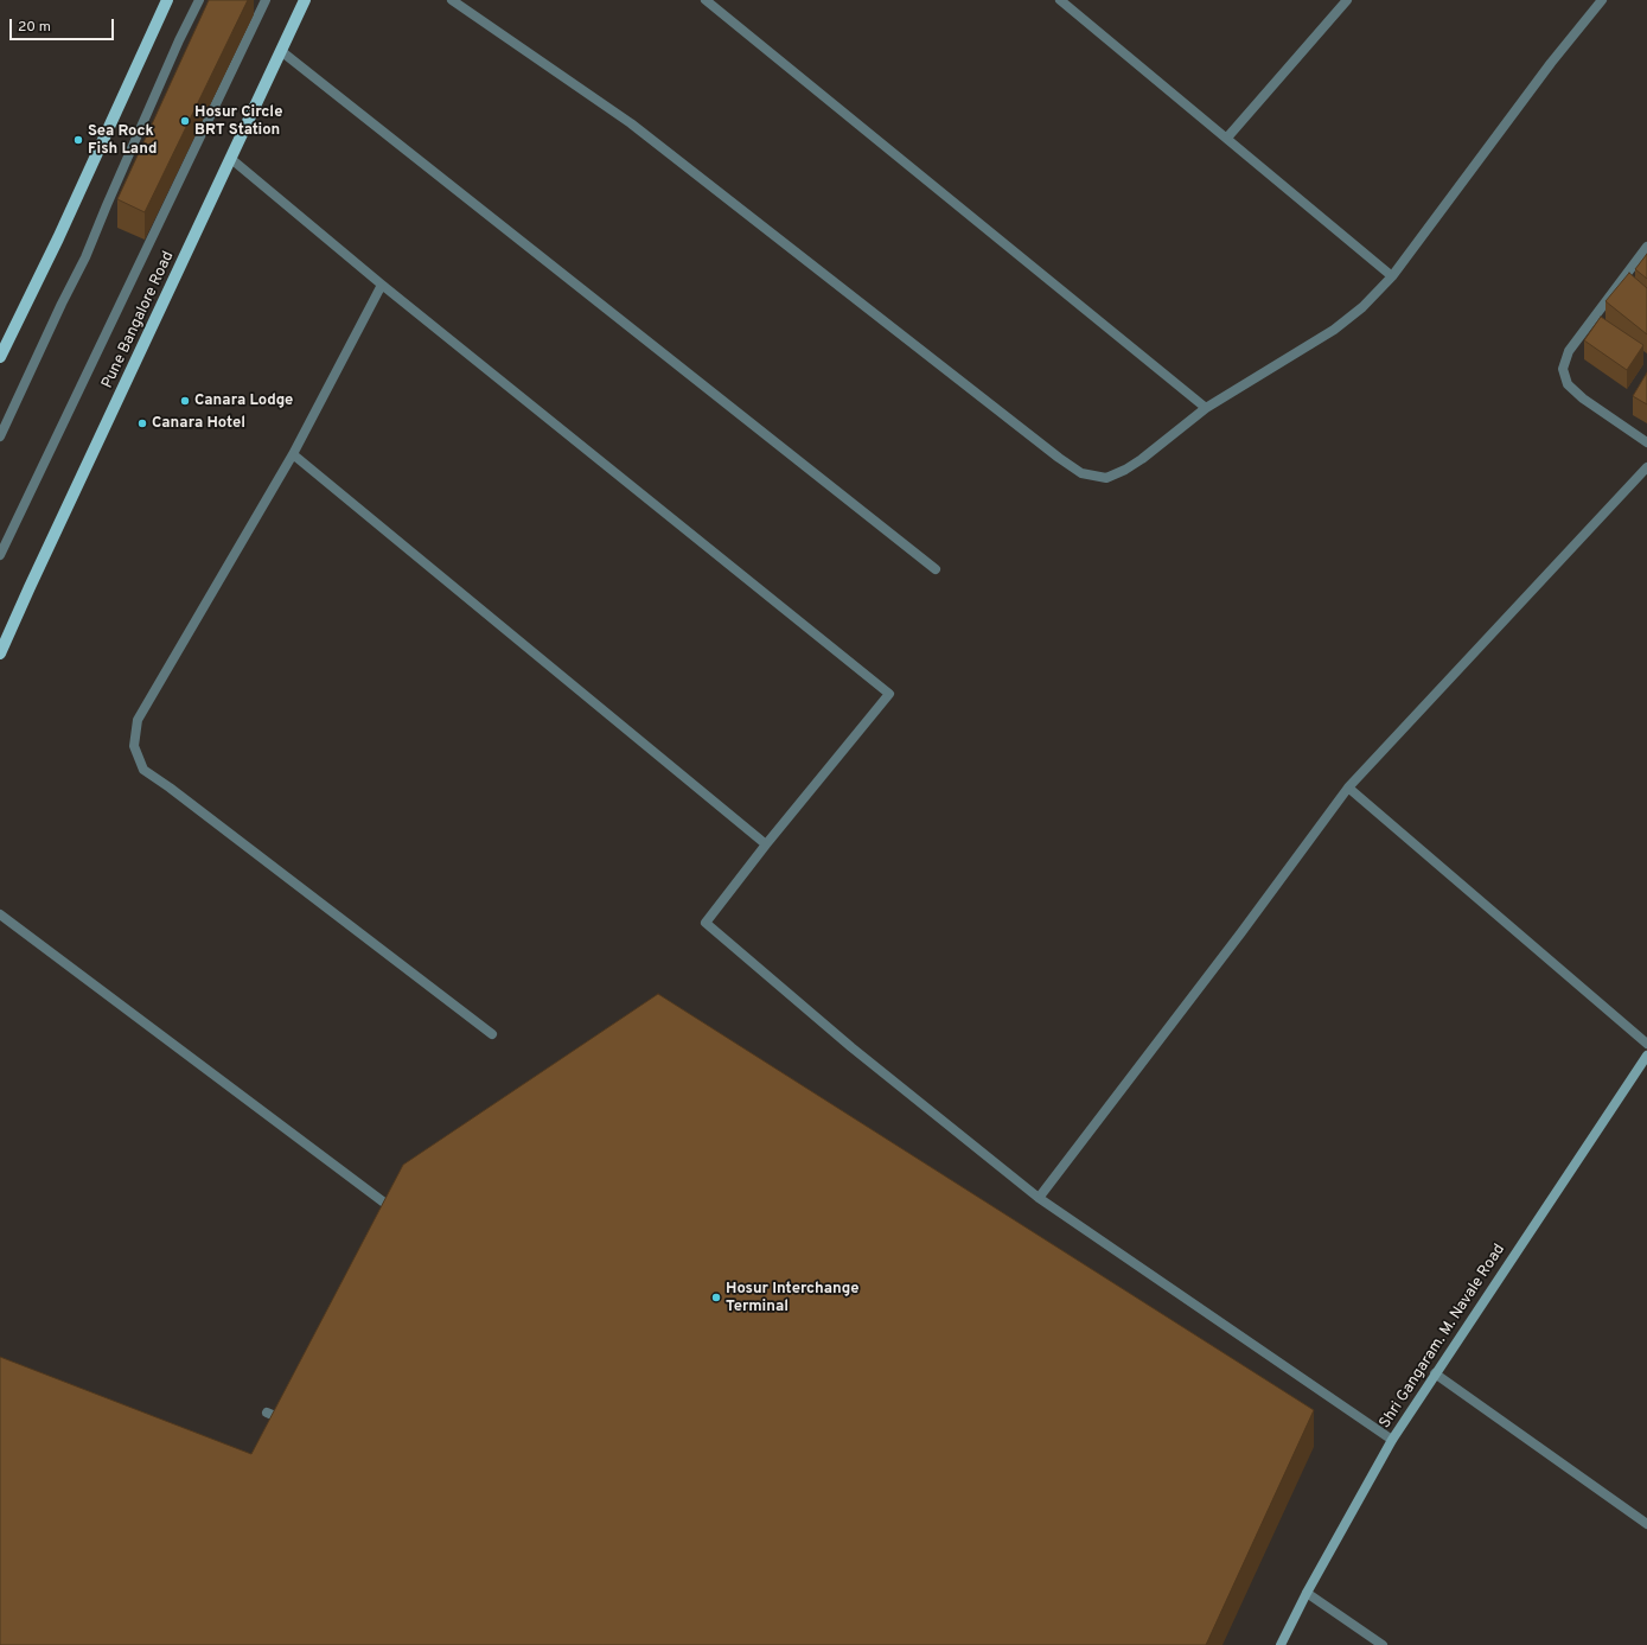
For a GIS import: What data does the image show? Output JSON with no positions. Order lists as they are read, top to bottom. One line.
{"streets":{"main road":["Pune Bangalore Road","Shri Gangaram. M. Navale Road"]},"places":["Hosur Circle BRT Station","Sea Rock Fish Land","Canara Lodge","Canara Hotel","Hosur Interchange Terminal"],"scale_bar":"20 m"}
